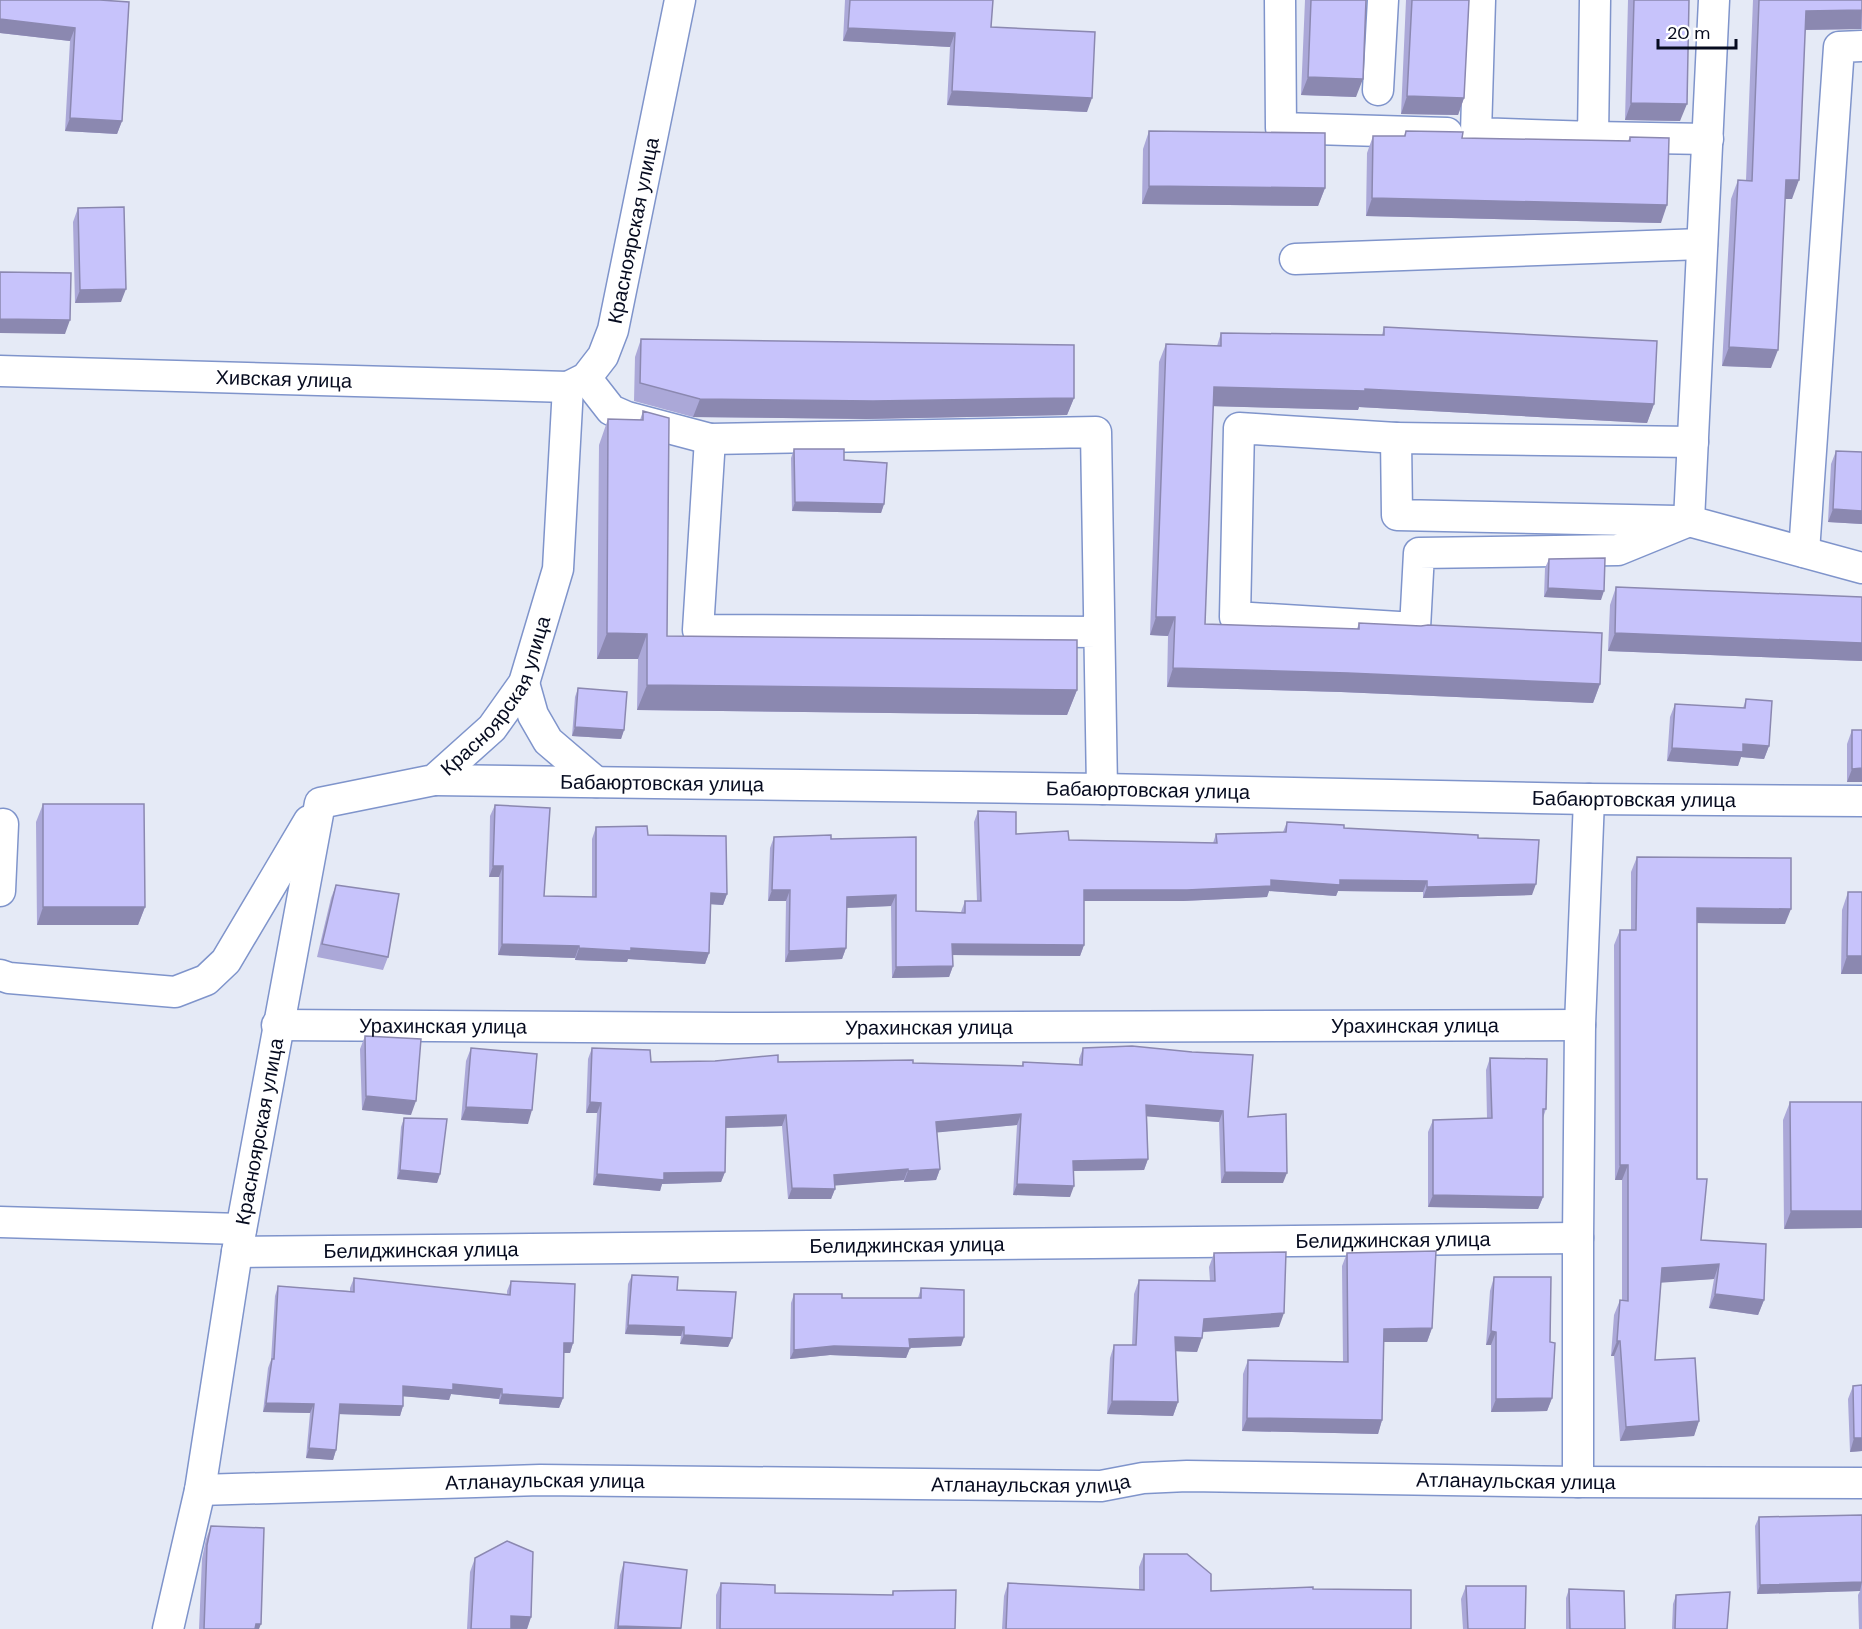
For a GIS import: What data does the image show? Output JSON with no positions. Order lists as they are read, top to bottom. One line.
{"streets":{"street":["Красноярская улица","Хивская улица","Бабаюртовская улица","Урахинская улица","Белиджинская улица","Атланаульская улица"]},"crossings":[["Красноярская улица","Хивская улица"],["Красноярская улица","Бабаюртовская улица"],["Красноярская улица","Урахинская улица"],["Красноярская улица","Белиджинская улица"],["Красноярская улица","Атланаульская улица"]],"scale_bar":"20 m"}
